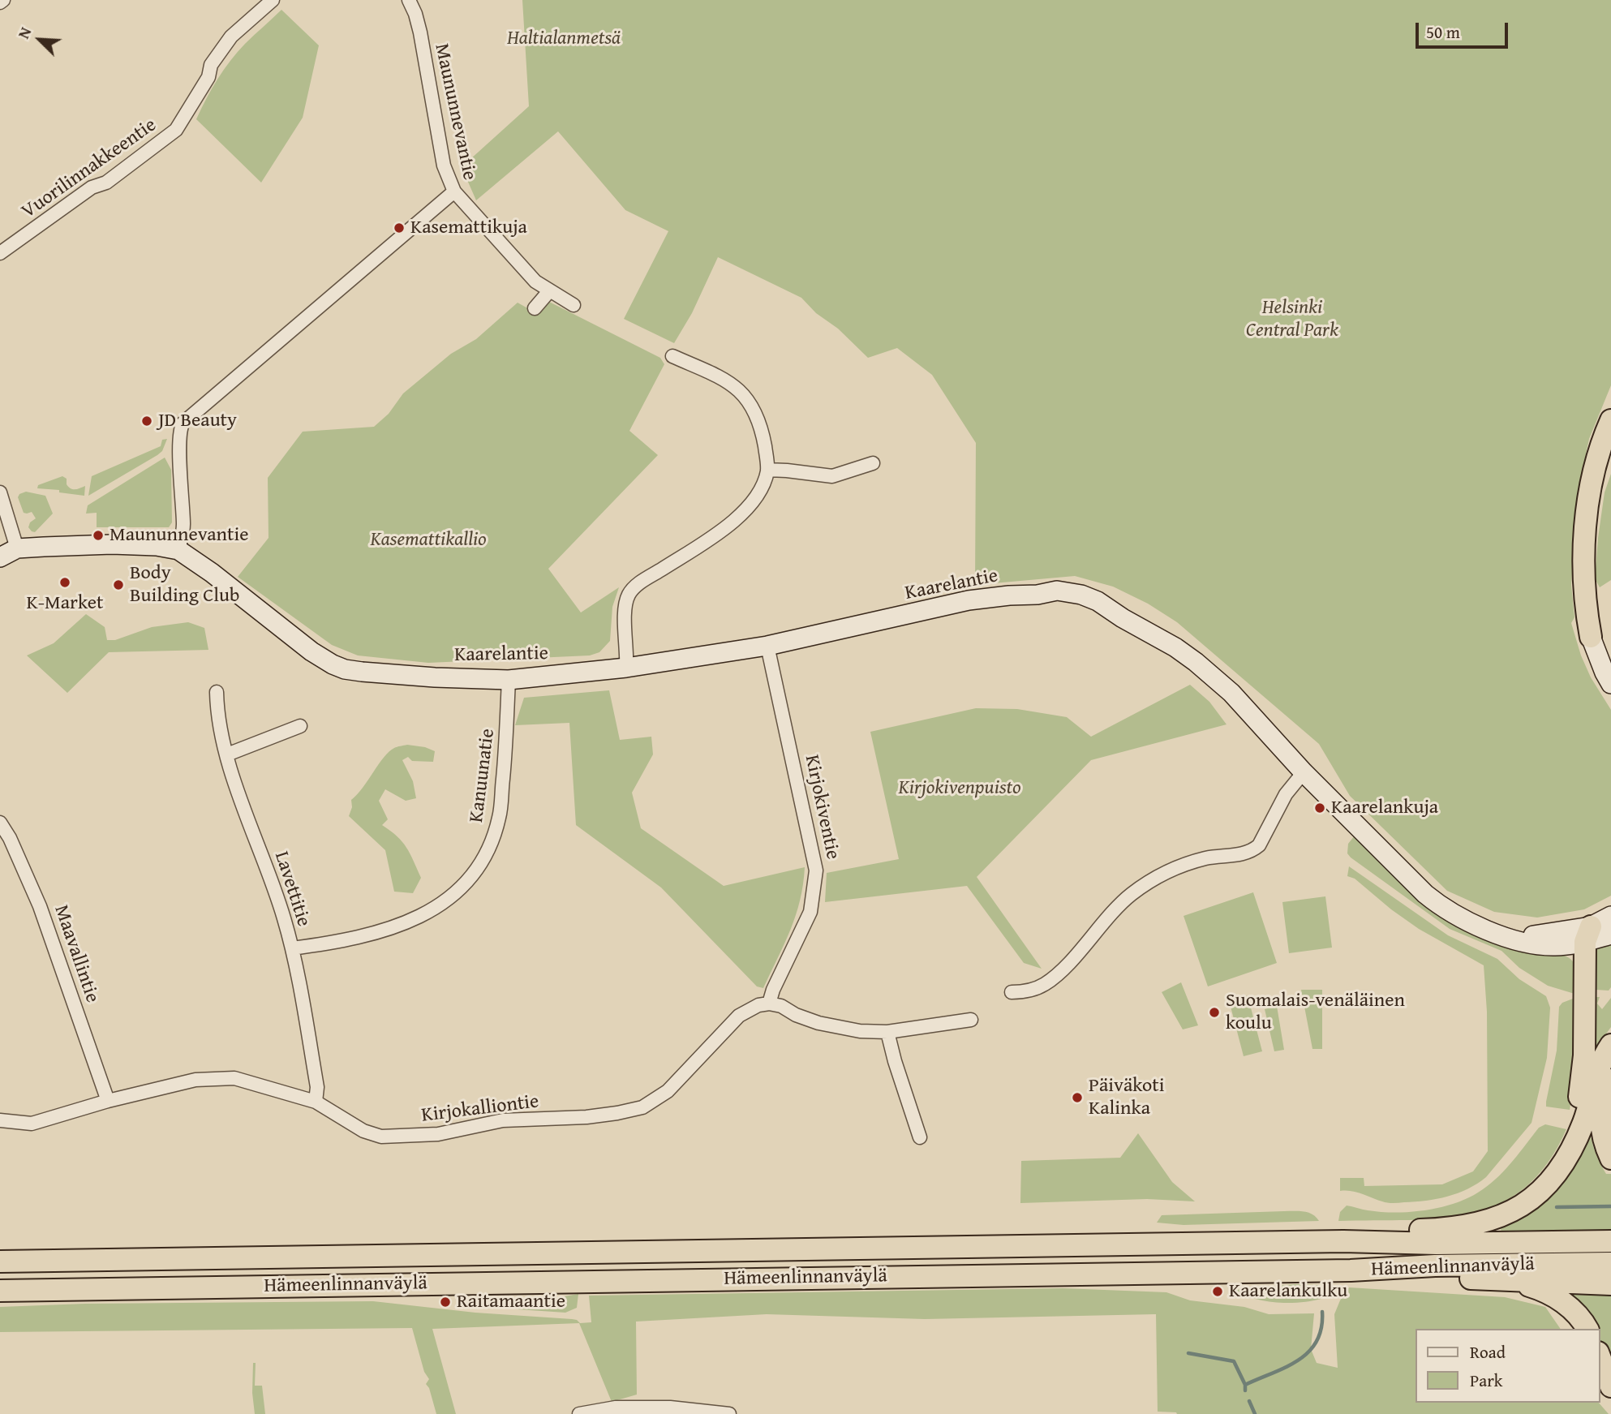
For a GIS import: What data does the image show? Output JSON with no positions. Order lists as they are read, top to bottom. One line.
{"streets":{"highway":["Hämeenlinnanväylä"],"main road":["Kaarelantie"],"street":["Maununnevantie","Vuorilinnakkeentie","Kanuunatie","Kirjokiventie","Lavettitie","Maavallintie","Kirjokalliontie"]},"crossings":[["Maununnevantie","Kaarelantie"],["Kaarelantie","Kanuunatie"],["Kaarelantie","Kirjokiventie"],["Kanuunatie","Lavettitie"],["Kirjokiventie","Kirjokalliontie"],["Lavettitie","Kirjokalliontie"],["Maavallintie","Kirjokalliontie"]],"parks":["Haltialanmetsä","Helsinki Central Park","Kasemattikallio","Kirjokivenpuisto"],"places":["Kasemattikuja","JD Beauty","Maununnevantie","K-Market","Body Building Club","Kaarelankuja","Suomalais-venäläinen koulu","Päiväkoti Kalinka","Kaarelankulku","Raitamaantie"],"legend":["Road","Park"],"scale_bar":"50 m","north":"top left"}
